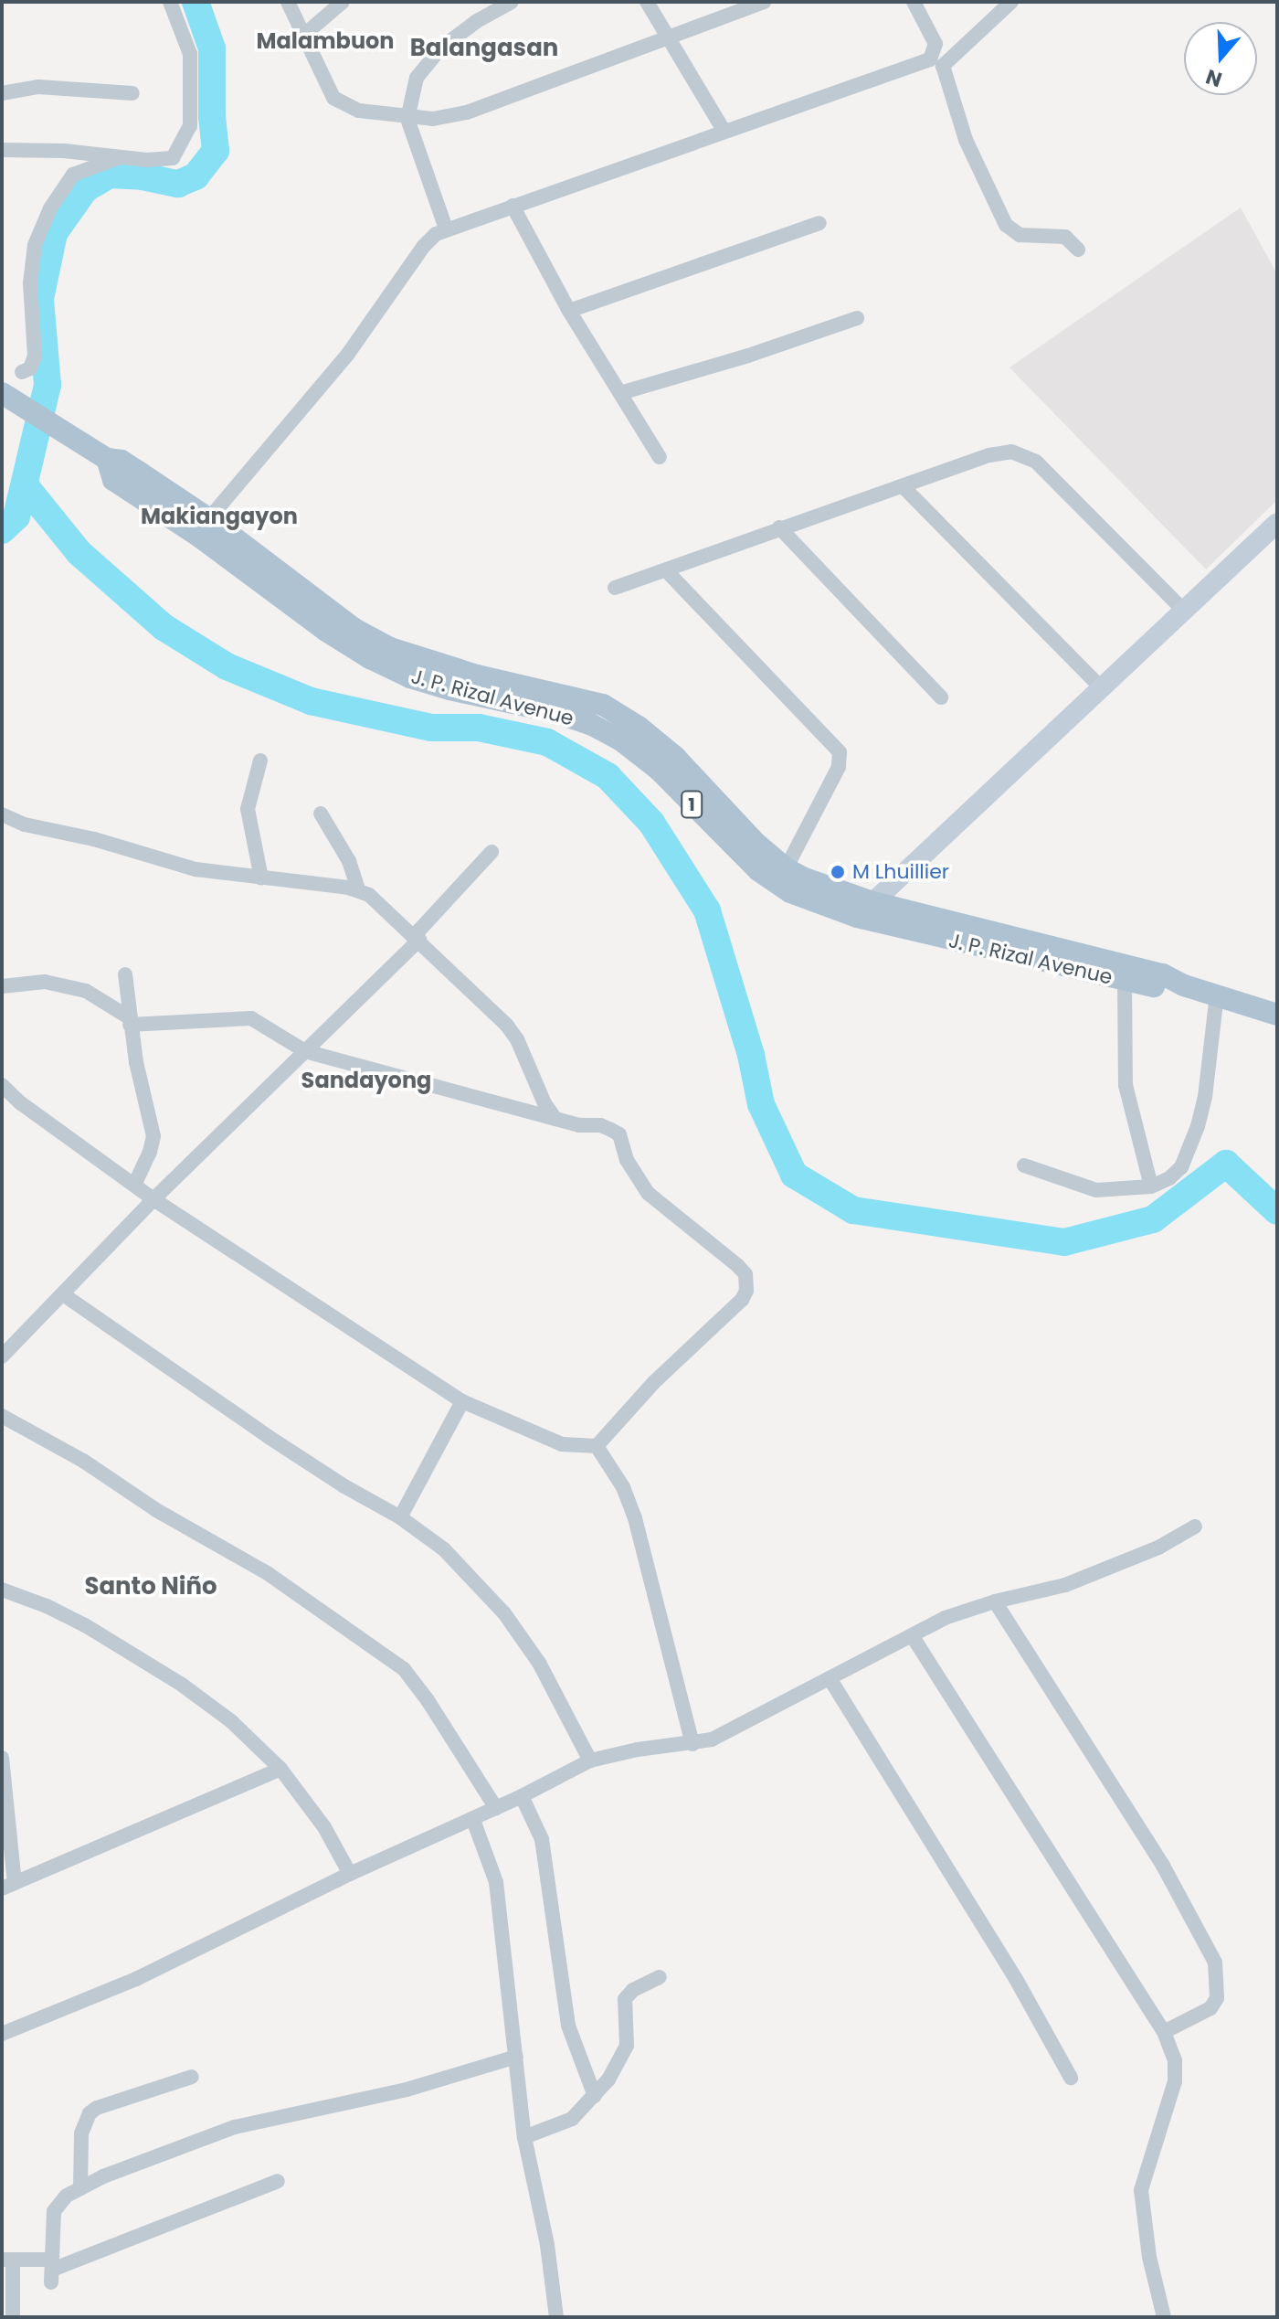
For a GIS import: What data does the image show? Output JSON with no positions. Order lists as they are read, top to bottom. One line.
{"streets":{"main road":["J. P. Rizal Avenue","1"]},"districts":["Malambuon","Balangasan","Makiangayon","Sandayong","Santo Niño"],"places":["M Lhuillier"],"north":"bottom"}
